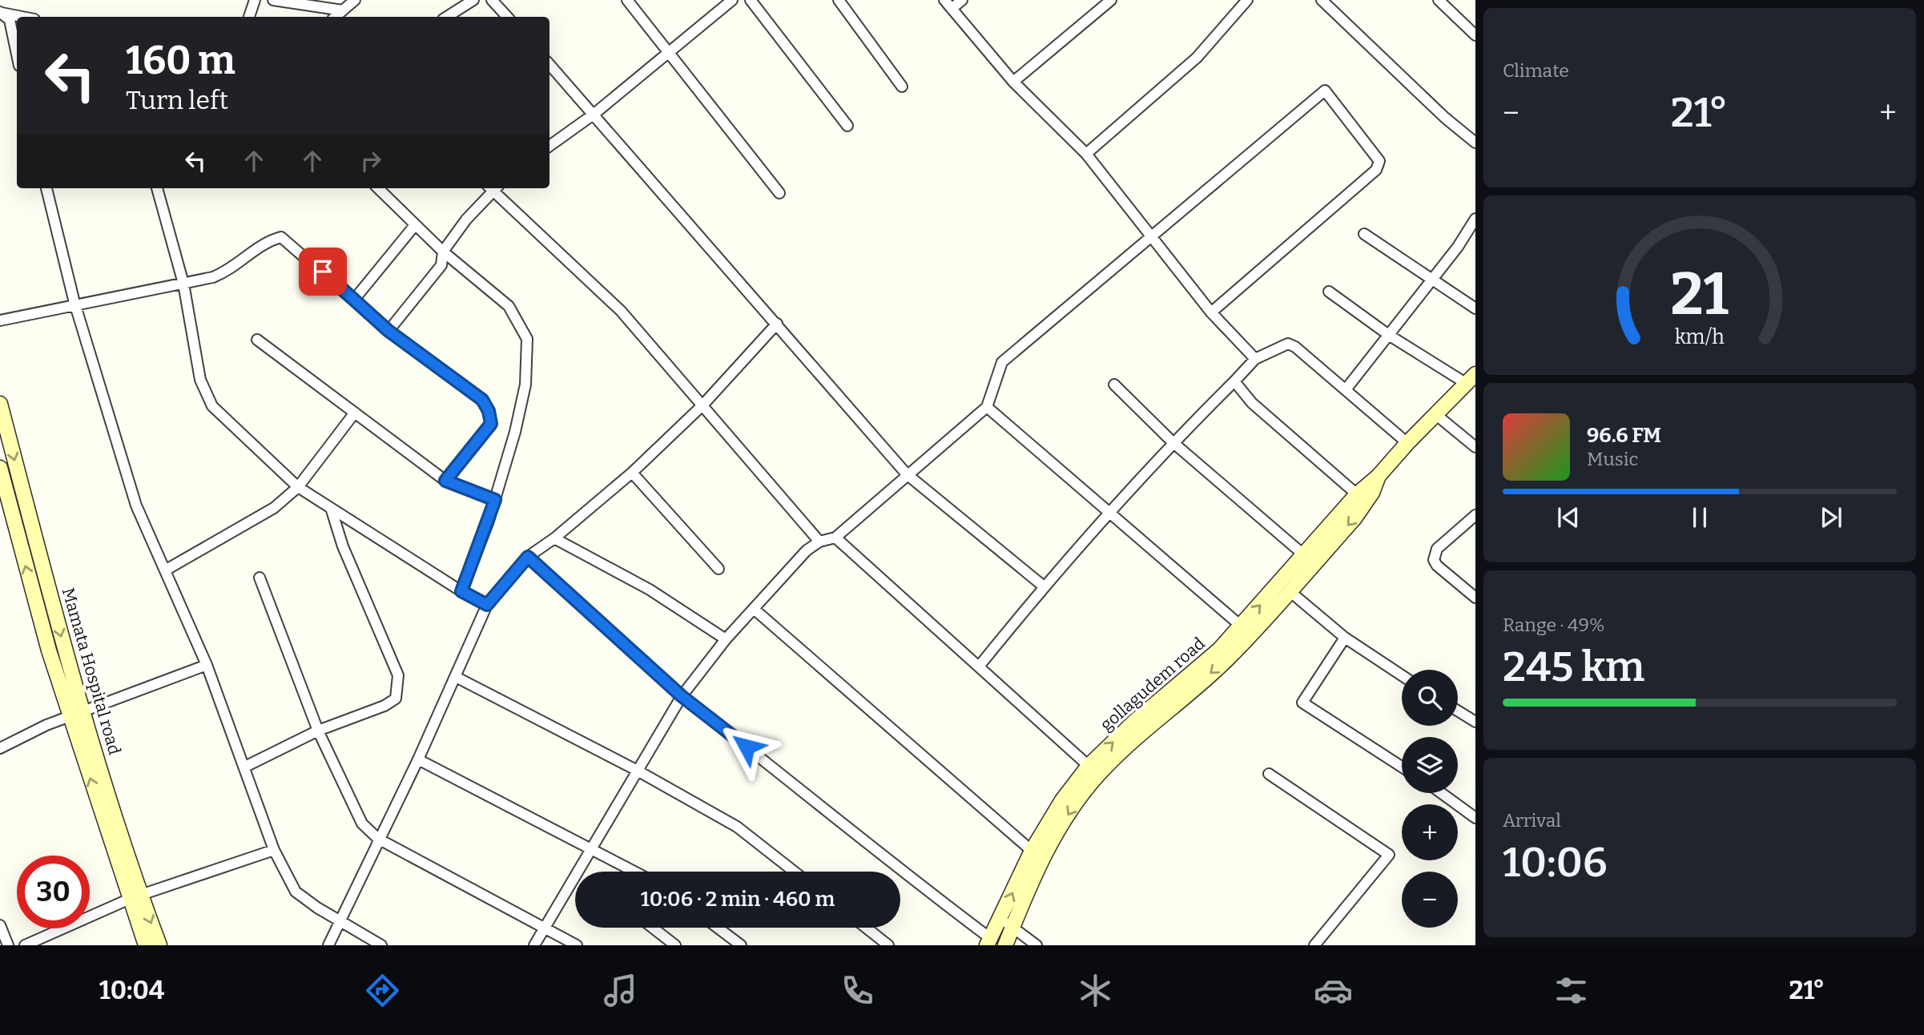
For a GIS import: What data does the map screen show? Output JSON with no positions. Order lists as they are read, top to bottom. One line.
{"streets":{"street":["Mamata Hospital road","gollagudem road"]},"page":{"tile":["Climate",["Range · 49%","245 km"],["Arrival","10:06"]],"turn":["160 m","Turn left"],"heat":["−","21°","+"],"song":["96.6 FM","Music"],"map_buttons":["+","−"],"limit":"30","trip":"10:06 · 2 min · 460 m","tabs":["10:04","21°"],"gauge":["21","km/h"]}}
